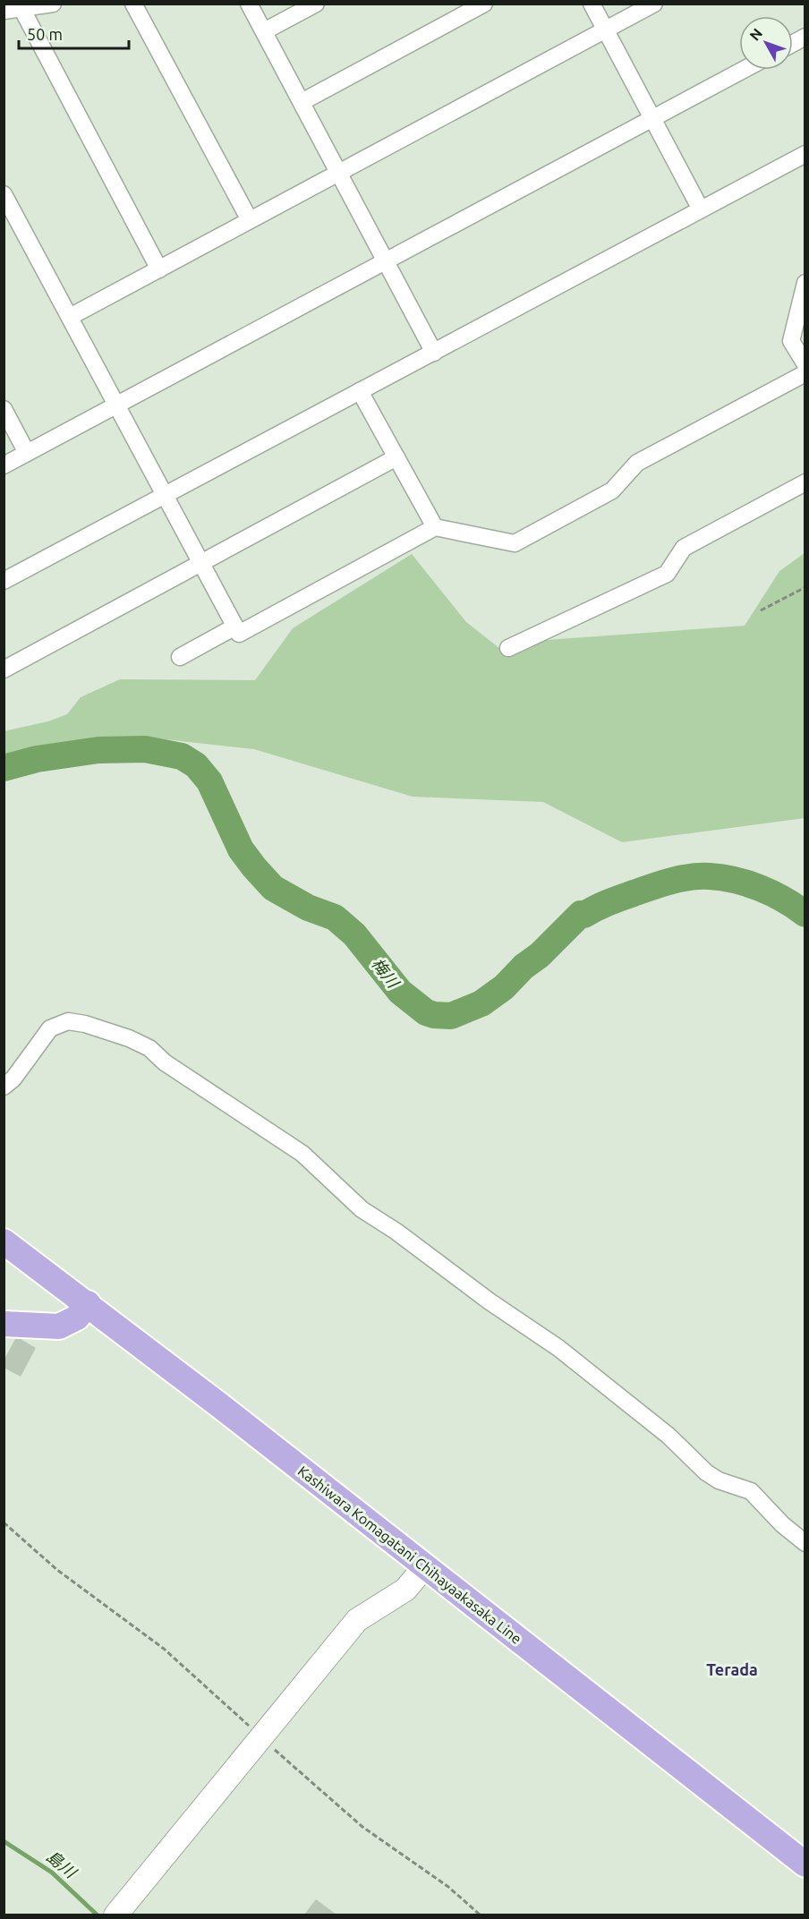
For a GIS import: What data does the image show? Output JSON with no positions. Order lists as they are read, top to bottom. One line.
{"streets":{"main road":["Kashiwara Komagatani Chihayaakasaka Line"]},"districts":["Terada"],"water":["梅川","島川"],"scale_bar":"50 m","north":"top left"}
